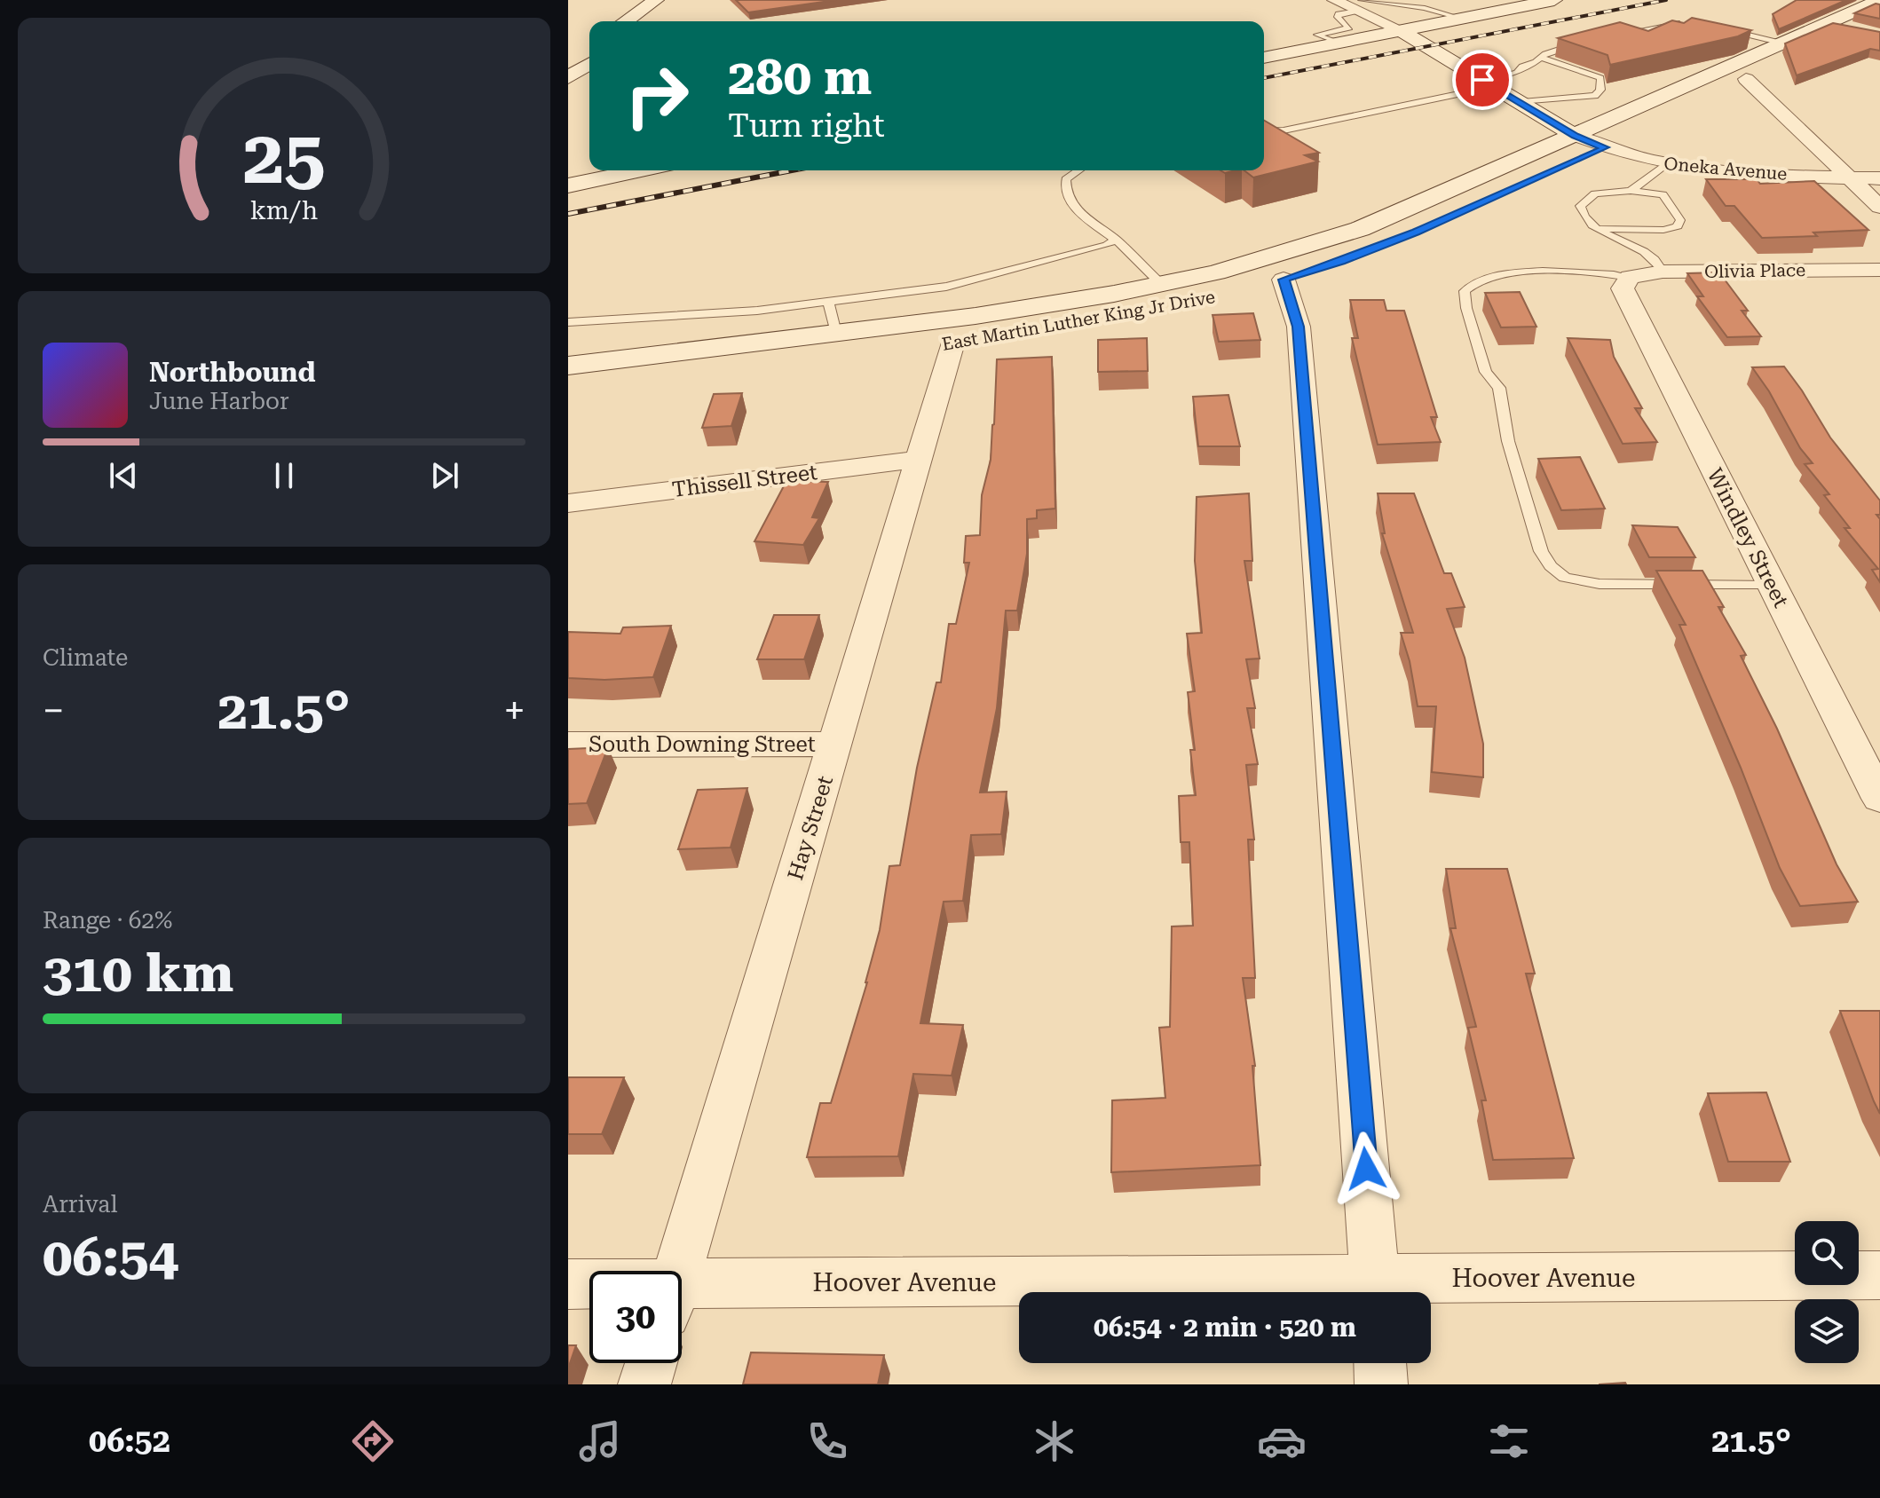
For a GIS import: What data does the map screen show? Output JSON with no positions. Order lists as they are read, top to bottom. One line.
{"streets":{"main road":["East Martin Luther King Jr Drive"],"street":["Oneka Avenue","Olivia Place","Thissell Street","Windley Street","South Downing Street","Hay Street","Hoover Avenue"]},"crossings":[["Oneka Avenue","East Martin Luther King Jr Drive"],["Olivia Place","Windley Street"],["East Martin Luther King Jr Drive","Hay Street"],["Thissell Street","Hay Street"],["South Downing Street","Hay Street"]],"page":{"turn":["280 m","Turn right"],"song":["Northbound","June Harbor"],"tile":["Climate",["Range · 62%","310 km"],["Arrival","06:54"]],"heat":["−","21.5°","+"],"limit":"30","trip":"06:54 · 2 min · 520 m","tabs":["06:52","21.5°"],"gauge":["25","km/h"]}}
